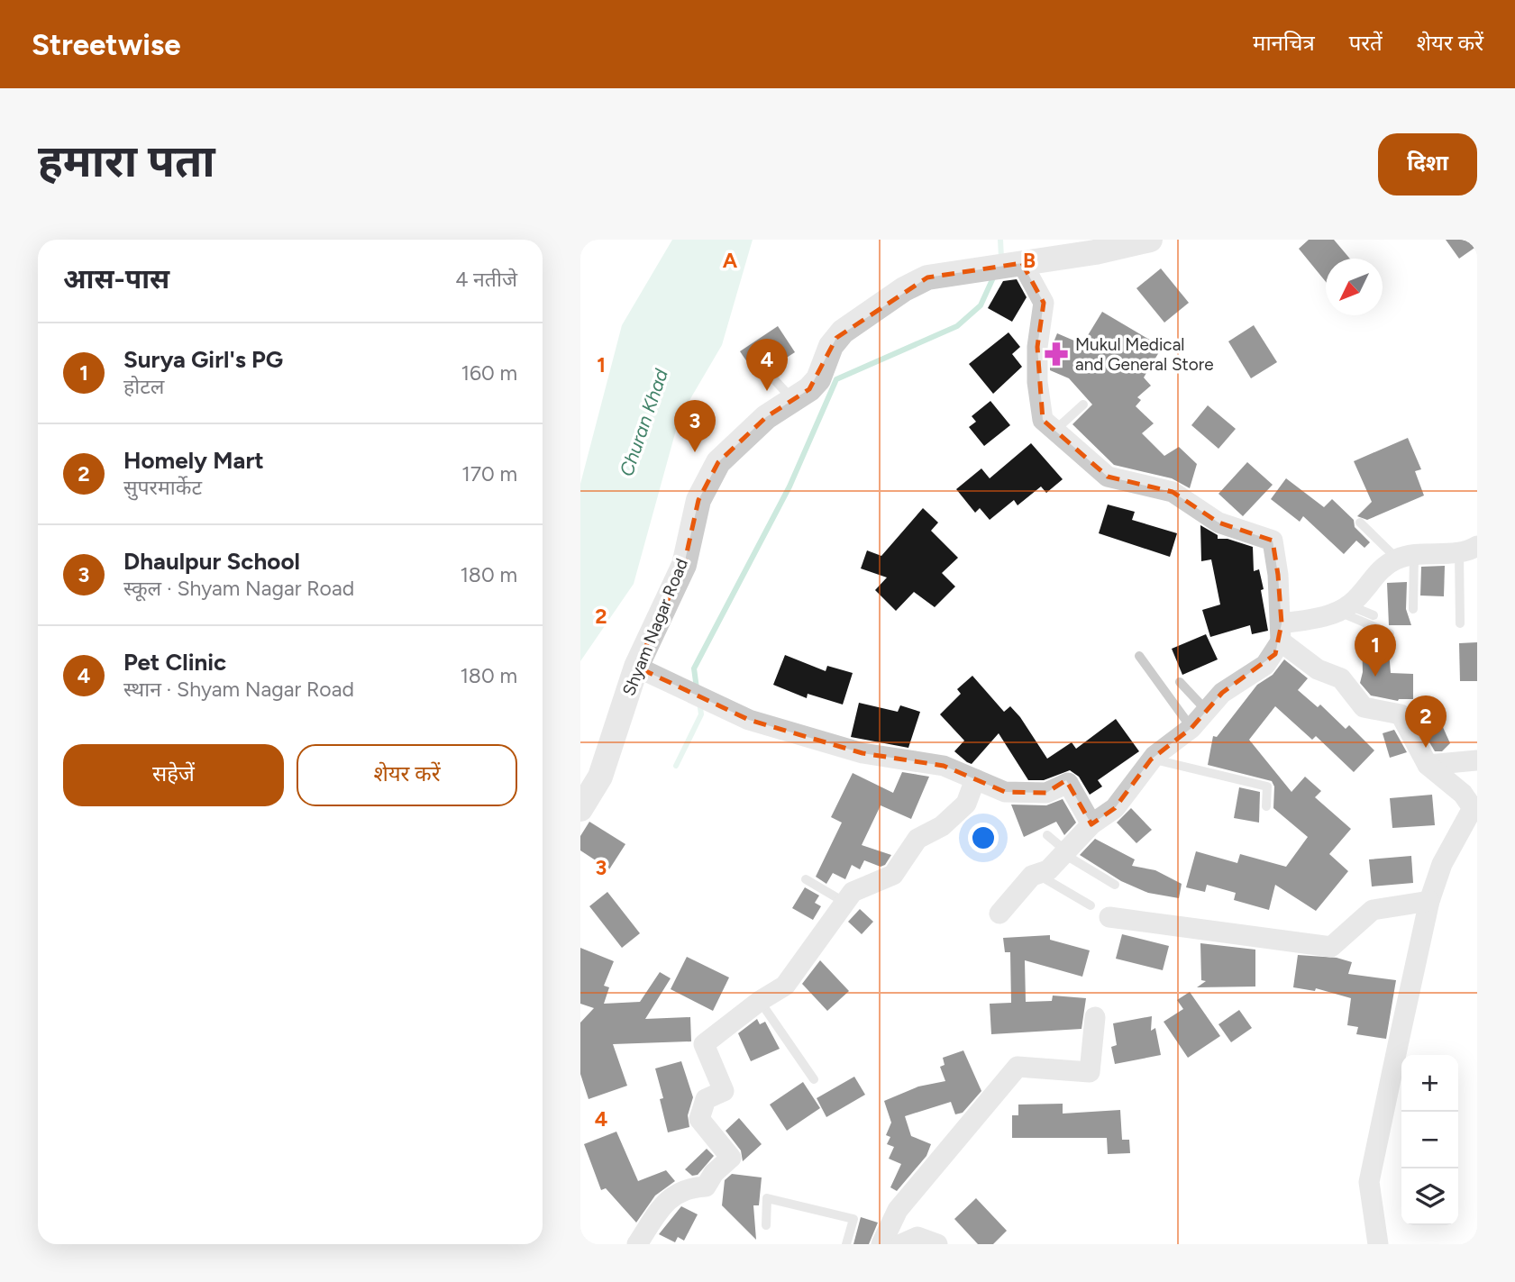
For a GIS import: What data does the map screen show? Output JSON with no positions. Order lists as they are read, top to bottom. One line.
{"streets":{"street":["Shyam Nagar Road"]},"water":["Churan Khad"],"places":{"pharmacy":["Mukul Medical and General Store"]},"north":"bottom left","page":{"header":"Streetwise","nav":["मानचित्र","परतें","शेयर करें"],"buttons":["दिशा",["सहेजें","शेयर करें"]],"title":"हमारा पता","heading":["आस-पास","4 नतीजे"],"list":[{"mark":"1","name":"Surya Girl's PG","note":"होटल","value":"160 m"},{"mark":"2","name":"Homely Mart","note":"सुपरमार्केट","value":"170 m"},{"mark":"3","name":"Dhaulpur School","note":"स्कूल · Shyam Nagar Road","value":"180 m"},{"mark":"4","name":"Pet Clinic","note":"स्थान · Shyam Nagar Road","value":"180 m"}],"pins":["4","3","1","2"],"map_buttons":["+","−"]},"grid":{"columns":["A","B"],"rows":["1","2","3","4"]}}
